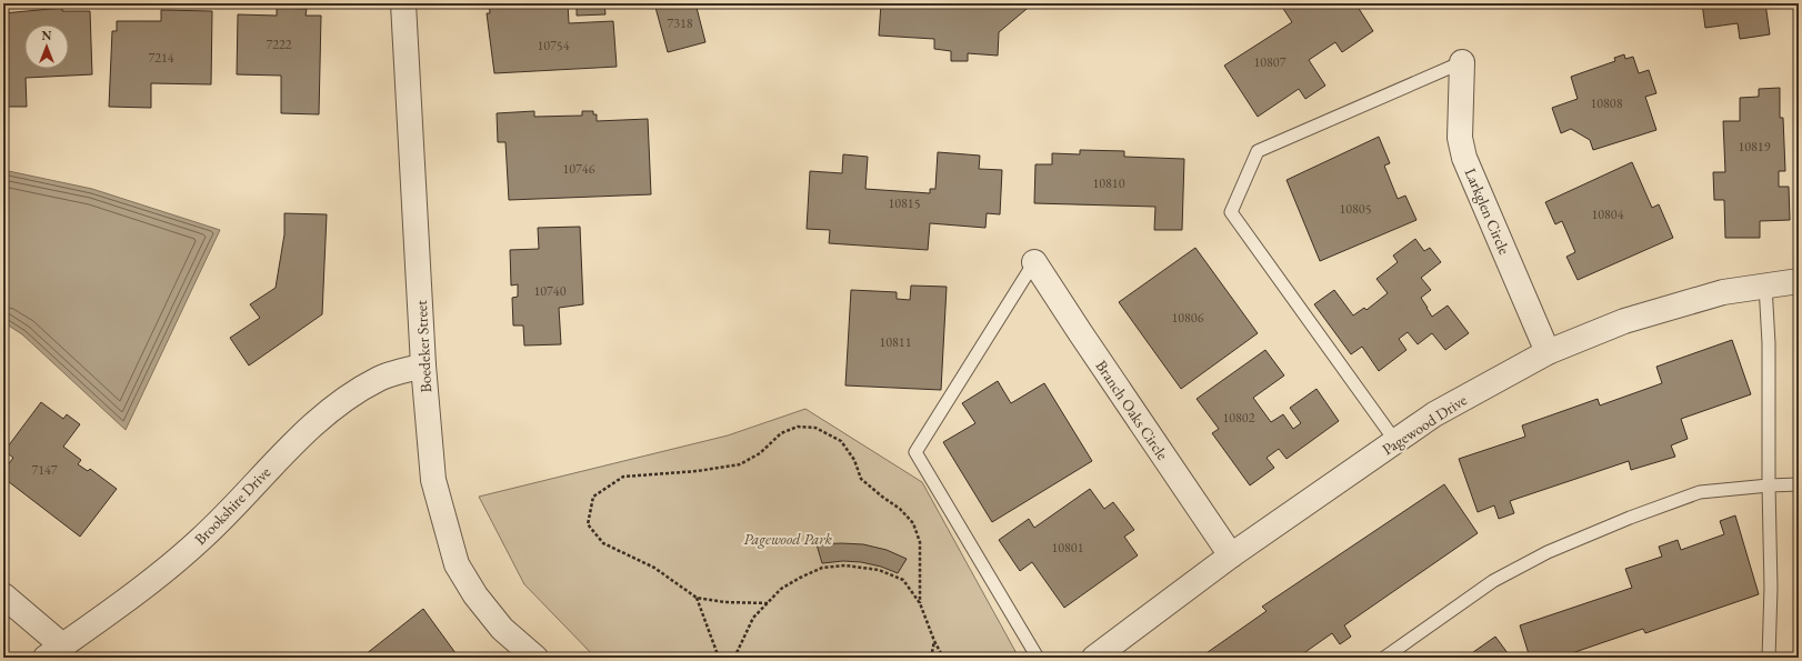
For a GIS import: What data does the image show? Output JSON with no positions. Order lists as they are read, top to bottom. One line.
{"streets":{"street":["Larkglen Circle","Boedeker Street","Branch Oaks Circle","Pagewood Drive","Brookshire Drive"]},"crossings":[["Larkglen Circle","Pagewood Drive"],["Boedeker Street","Brookshire Drive"],["Branch Oaks Circle","Pagewood Drive"]],"parks":["Pagewood Park"],"house_numbers":["7318","7222","10754","7214","10807","10808","10819","10746","10810","10815","10805","10804","10740","10806","10811","10802","7147","10801"],"north":"top"}
